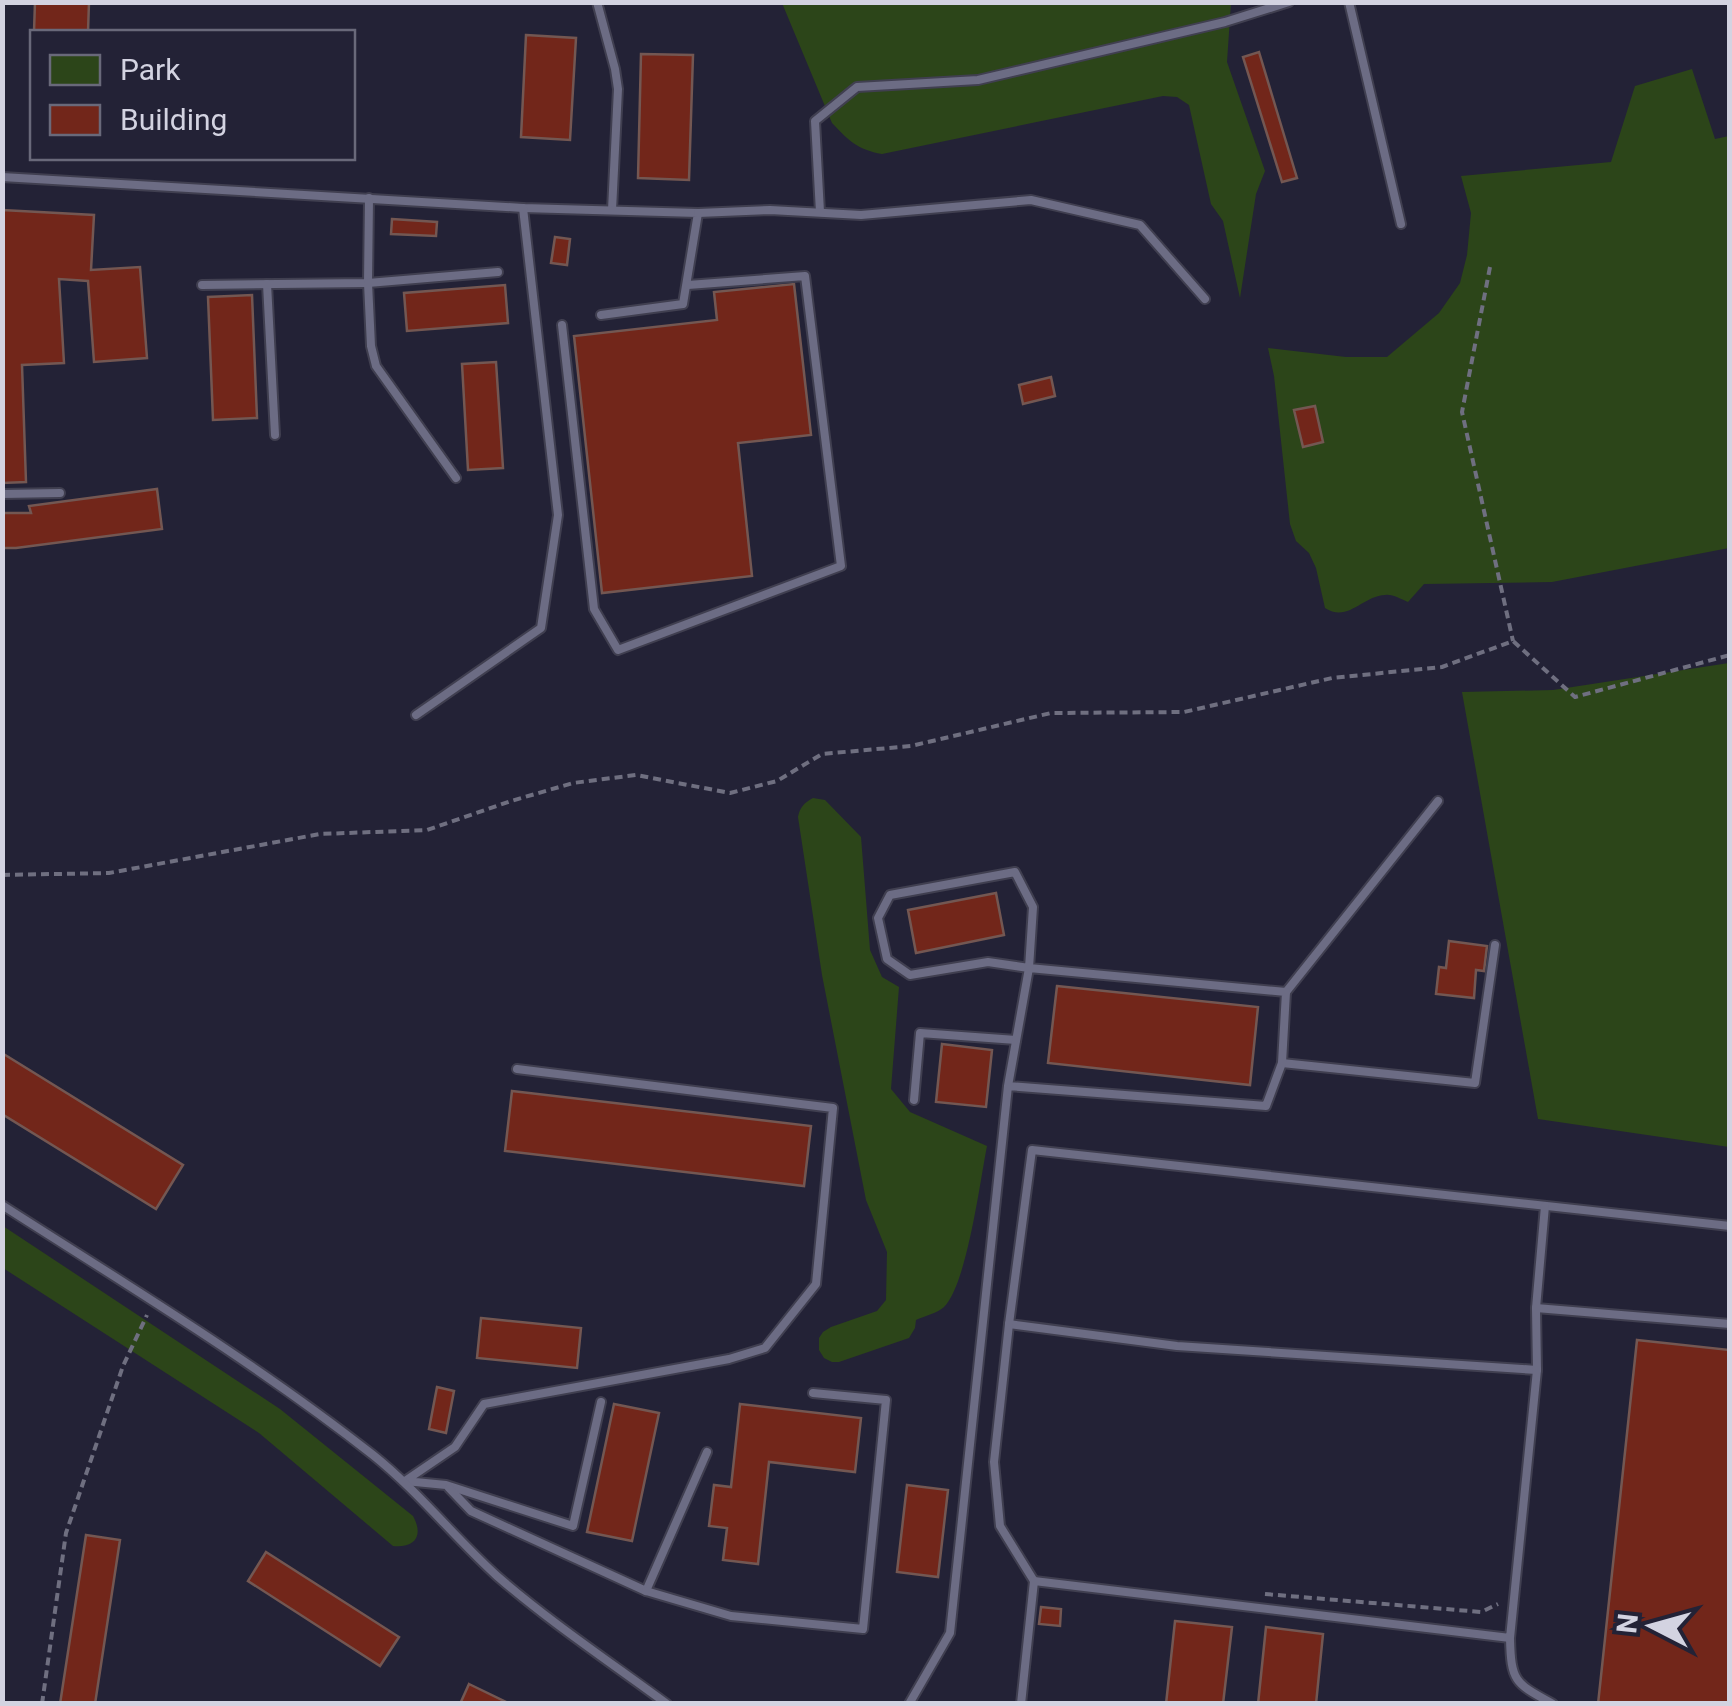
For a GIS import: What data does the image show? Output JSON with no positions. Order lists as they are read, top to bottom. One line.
{"legend":["Park","Building"],"north":"left"}
